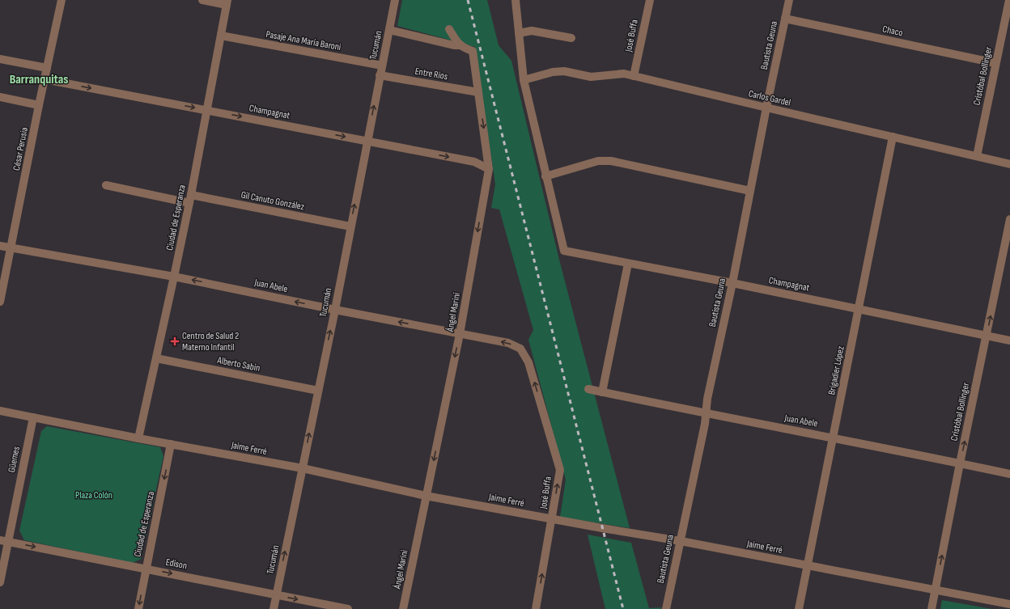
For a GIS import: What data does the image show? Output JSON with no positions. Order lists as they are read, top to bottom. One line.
{"streets":{"street":["Chaco","José Buffa","Pasaje Ana María Baroni","Tucumán","Bautista Geuna","Entre Ríos","Cristóbal Bollinger","Carlos Gardel","Champagnat","César Perusia","Gil Canuto González","Ciudad de Esperanza","Juan Abele","Ángel Marini","Alberto Sabin","Brigadier López","Jaime Ferré","Güemes","Edison"]},"crossings":[["Chaco","Bautista Geuna"],["Chaco","Cristóbal Bollinger"],["José Buffa","Carlos Gardel"],["José Buffa","Juan Abele"],["José Buffa","Jaime Ferré"],["Pasaje Ana María Baroni","Tucumán"],["Pasaje Ana María Baroni","Ciudad de Esperanza"],["Tucumán","Entre Ríos"],["Tucumán","Champagnat"],["Tucumán","Gil Canuto González"],["Tucumán","Juan Abele"],["Tucumán","Alberto Sabin"],["Tucumán","Jaime Ferré"],["Tucumán","Edison"],["Bautista Geuna","Carlos Gardel"],["Bautista Geuna","Champagnat"],["Bautista Geuna","Juan Abele"],["Bautista Geuna","Jaime Ferré"],["Entre Ríos","Ángel Marini"],["Cristóbal Bollinger","Carlos Gardel"],["Cristóbal Bollinger","Champagnat"],["Cristóbal Bollinger","Juan Abele"],["Cristóbal Bollinger","Jaime Ferré"],["Carlos Gardel","Brigadier López"],["Champagnat","César Perusia"],["Champagnat","Ciudad de Esperanza"],["Champagnat","Ángel Marini"],["Champagnat","Brigadier López"],["César Perusia","Juan Abele"],["Gil Canuto González","Ciudad de Esperanza"],["Ciudad de Esperanza","Juan Abele"],["Ciudad de Esperanza","Alberto Sabin"],["Ciudad de Esperanza","Jaime Ferré"],["Ciudad de Esperanza","Edison"],["Juan Abele","Ángel Marini"],["Juan Abele","Brigadier López"],["Ángel Marini","Jaime Ferré"],["Brigadier López","Jaime Ferré"],["Jaime Ferré","Güemes"],["Güemes","Edison"]],"one_way":["José Buffa","Tucumán","Cristóbal Bollinger","Champagnat","Juan Abele","Ángel Marini","Edison"],"districts":["Barranquitas"],"parks":["Plaza Colón"],"places":{"health":["Centro de Salud 2 Materno Infantil"]}}
